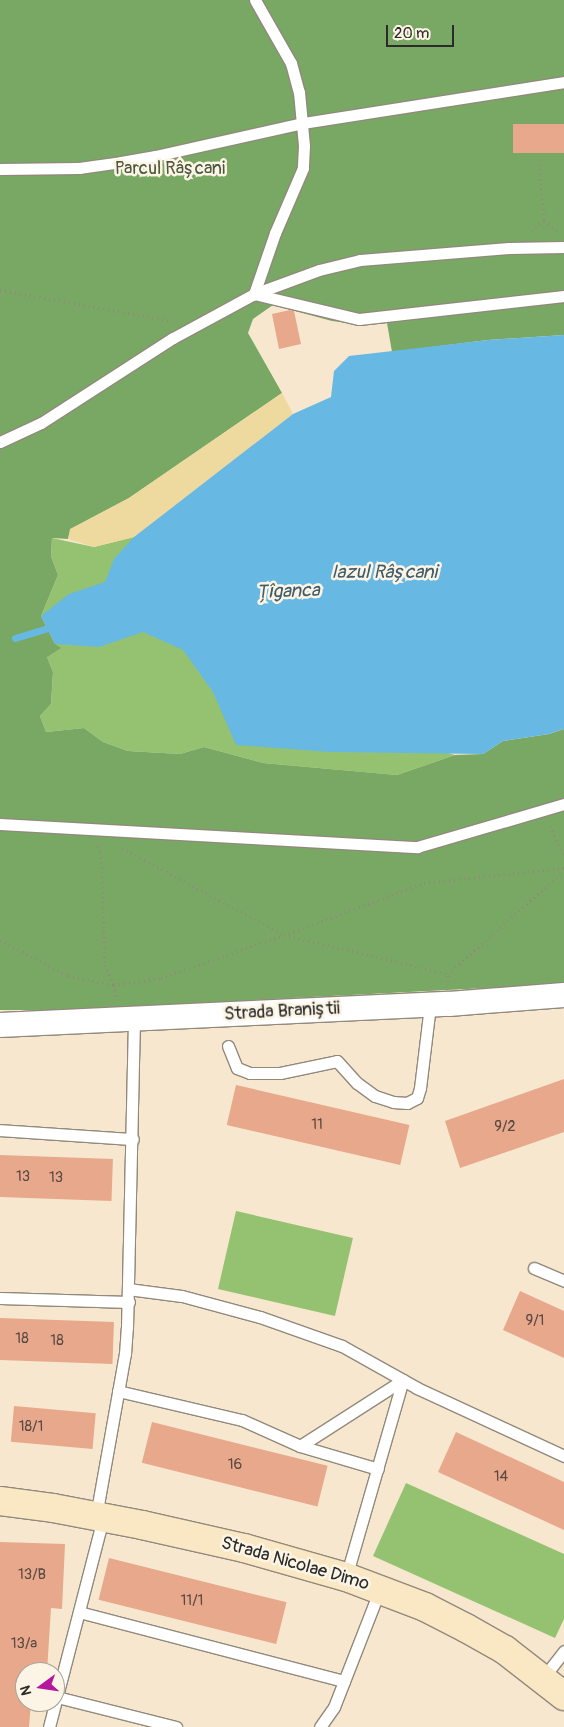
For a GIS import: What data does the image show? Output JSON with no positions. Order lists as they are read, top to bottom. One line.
{"streets":{"main road":["Strada Nicolae Dimo"],"street":["Strada Braniștii"]},"water":["Iazul Râșcani","Țîganca"],"parks":["Parcul Râșcani"],"house_numbers":["11","9/2","13","13","9/1","18","18","18/1","16","14","13/B","11/1","13/a"],"scale_bar":"20 m","north":"left"}
